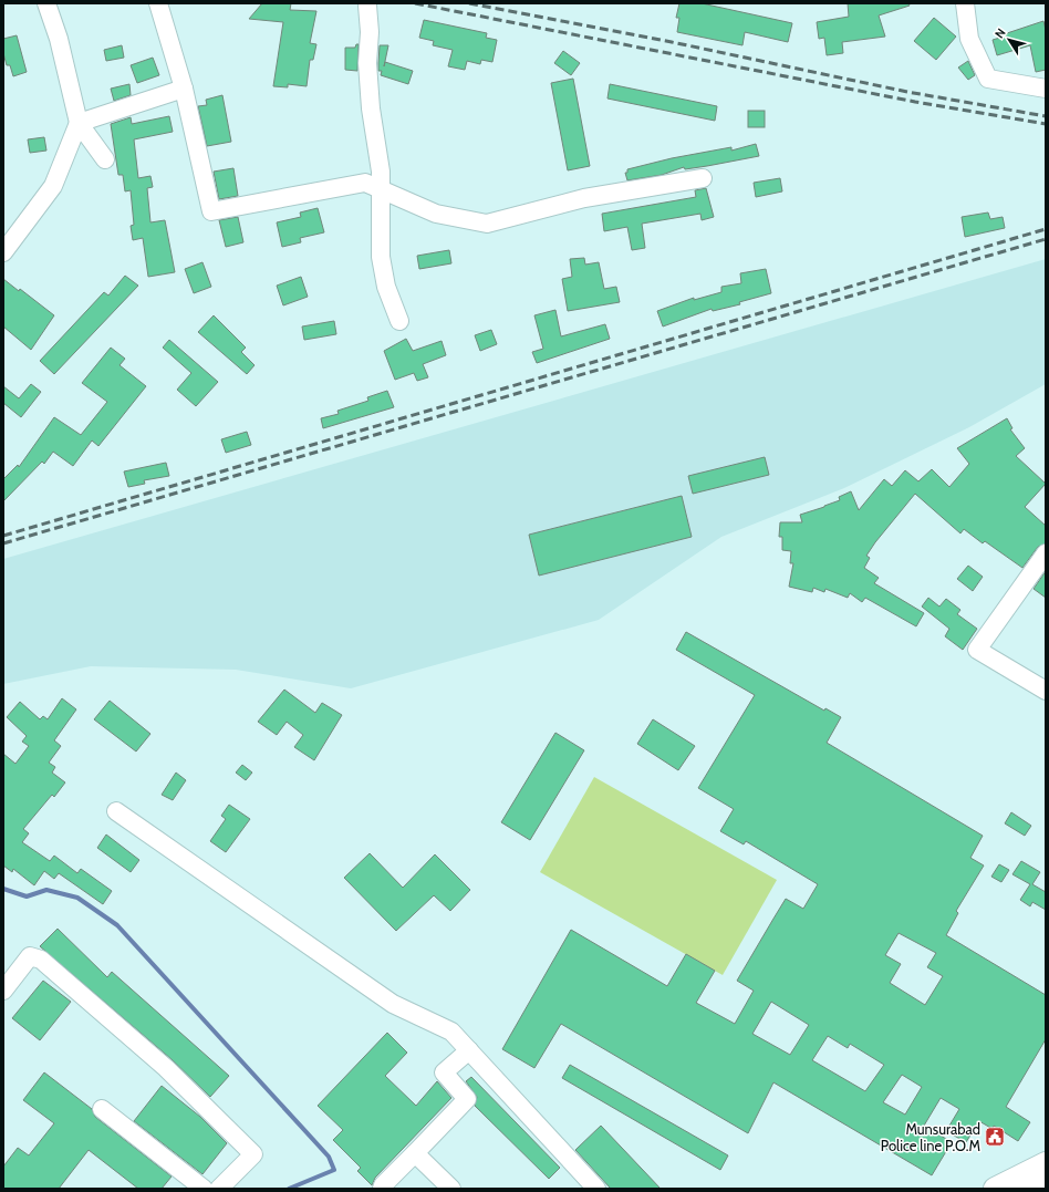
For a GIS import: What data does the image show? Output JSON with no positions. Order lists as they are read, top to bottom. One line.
{"places":{"public building":["Munsurabad Police line P.O.M"]},"north":"top left"}
